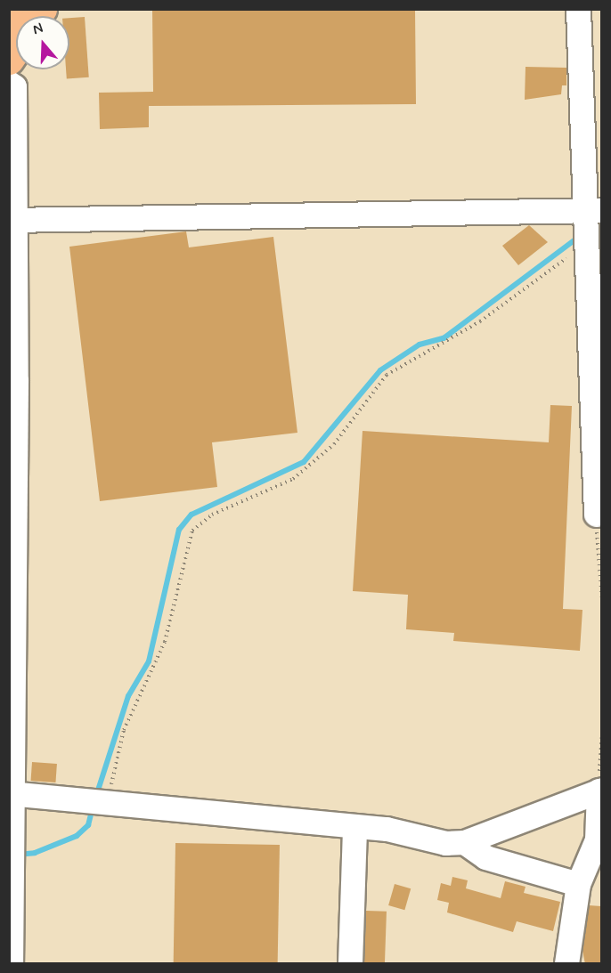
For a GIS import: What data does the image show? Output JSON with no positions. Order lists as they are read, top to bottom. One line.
{"north":"top"}
